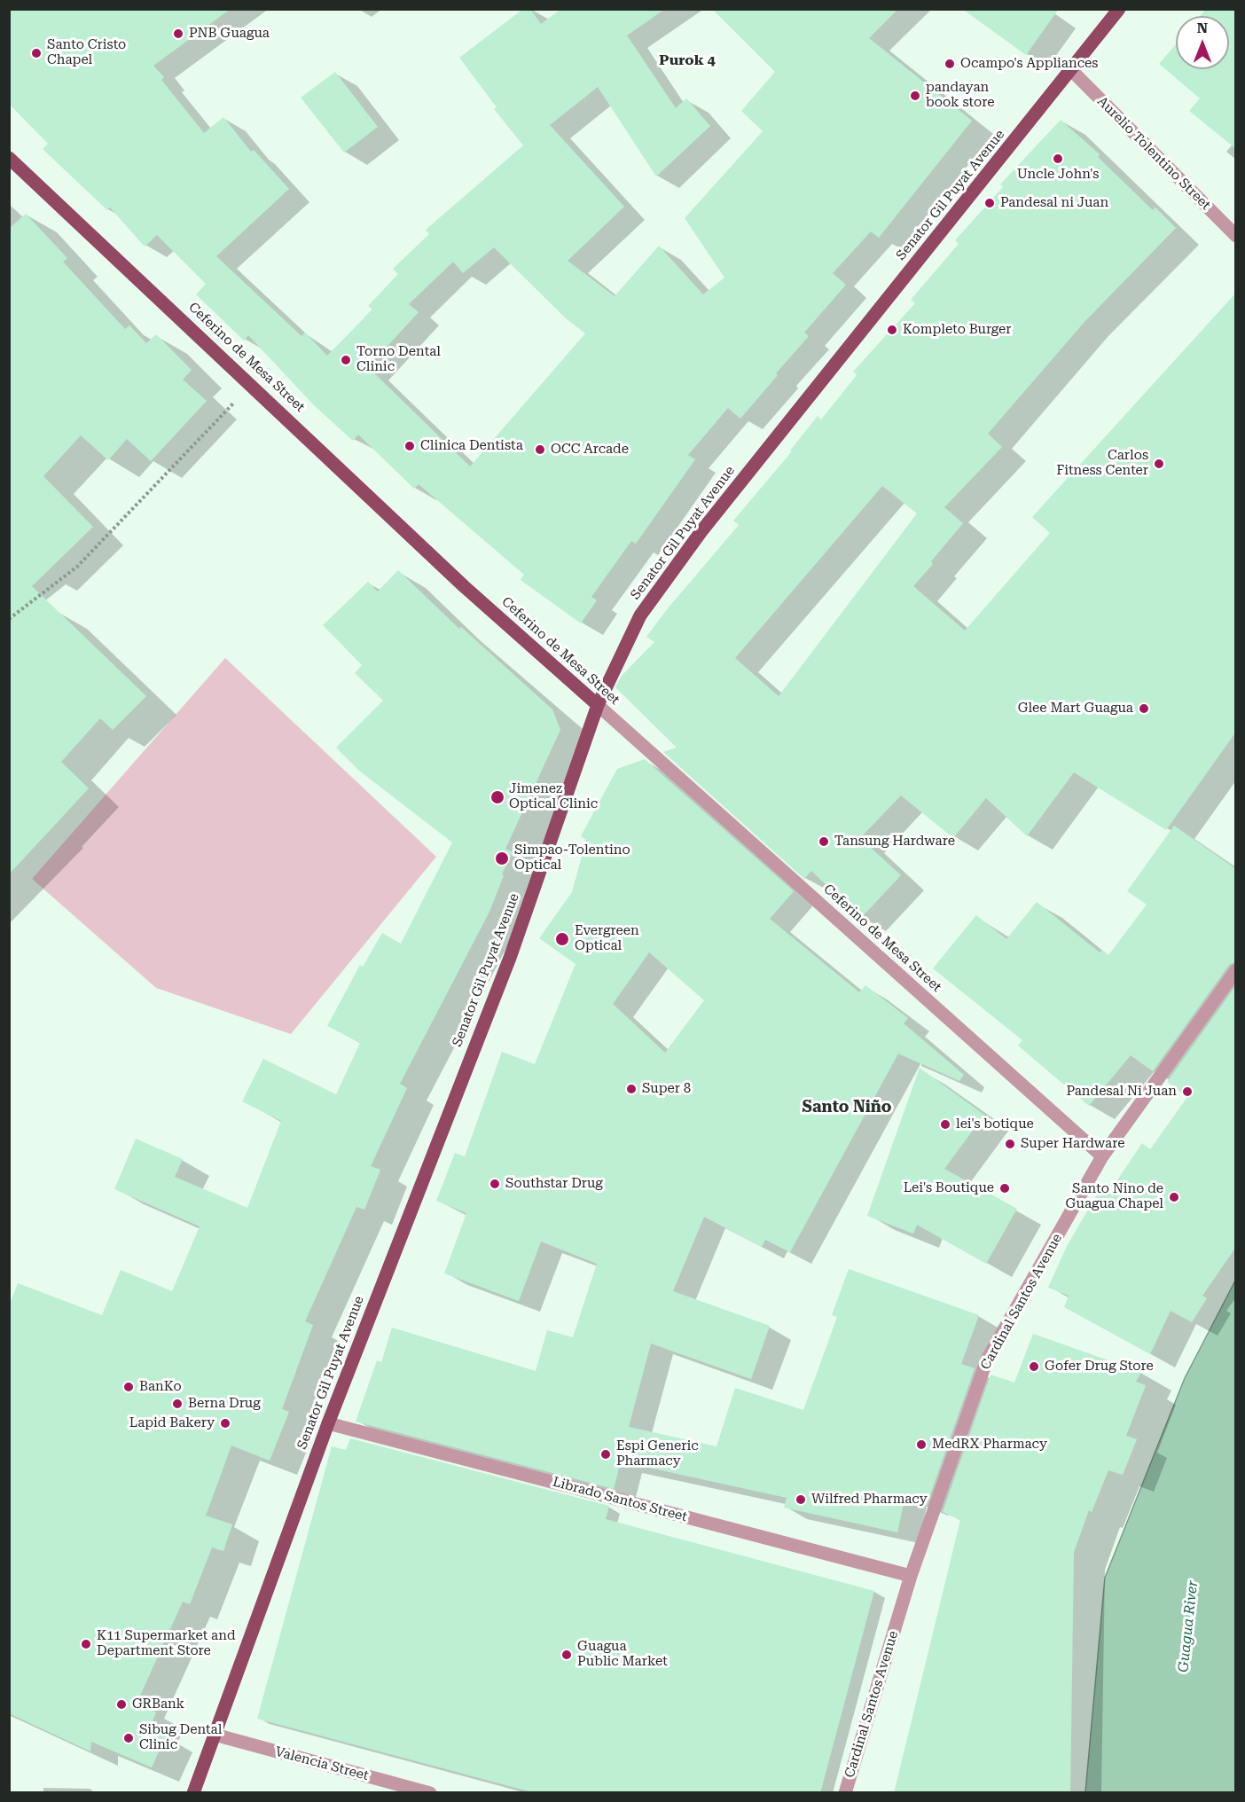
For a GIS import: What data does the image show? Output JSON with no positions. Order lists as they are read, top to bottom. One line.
{"streets":{"main road":["Senator Gil Puyat Avenue","Ceferino de Mesa Street"],"street":["Aurelio Tolentino Street","Cardinal Santos Avenue","Librado Santos Street","Valencia Street"]},"crossings":[["Aurelio Tolentino Street","Senator Gil Puyat Avenue"],["Senator Gil Puyat Avenue","Ceferino de Mesa Street"],["Senator Gil Puyat Avenue","Librado Santos Street"],["Senator Gil Puyat Avenue","Valencia Street"],["Ceferino de Mesa Street","Cardinal Santos Avenue"],["Cardinal Santos Avenue","Librado Santos Street"]],"districts":["Purok 4","Santo Niño"],"water":["Guagua River"],"places":["PNB Guagua","Santo Cristo Chapel","Ocampo's Appliances","pandayan book store","Uncle John's","Pandesal ni Juan","Kompleto Burger","Torno Dental Clinic","Clinica Dentista","OCC Arcade","Carlos Fitness Center","Glee Mart Guagua","Jimenez Optical Clinic","Tansung Hardware","Simpao-Tolentino Optical","Evergreen Optical","Super 8","Pandesal Ni Juan","lei's botique","Super Hardware","Southstar Drug","Lei's Boutique","Santo Nino de Guagua Chapel","Gofer Drug Store","BanKo","Berna Drug","Lapid Bakery","MedRX Pharmacy","Espi Generic Pharmacy","Wilfred Pharmacy","K11 Supermarket and Department Store","Guagua Public Market","GRBank","Sibug Dental Clinic"],"north":"top"}
